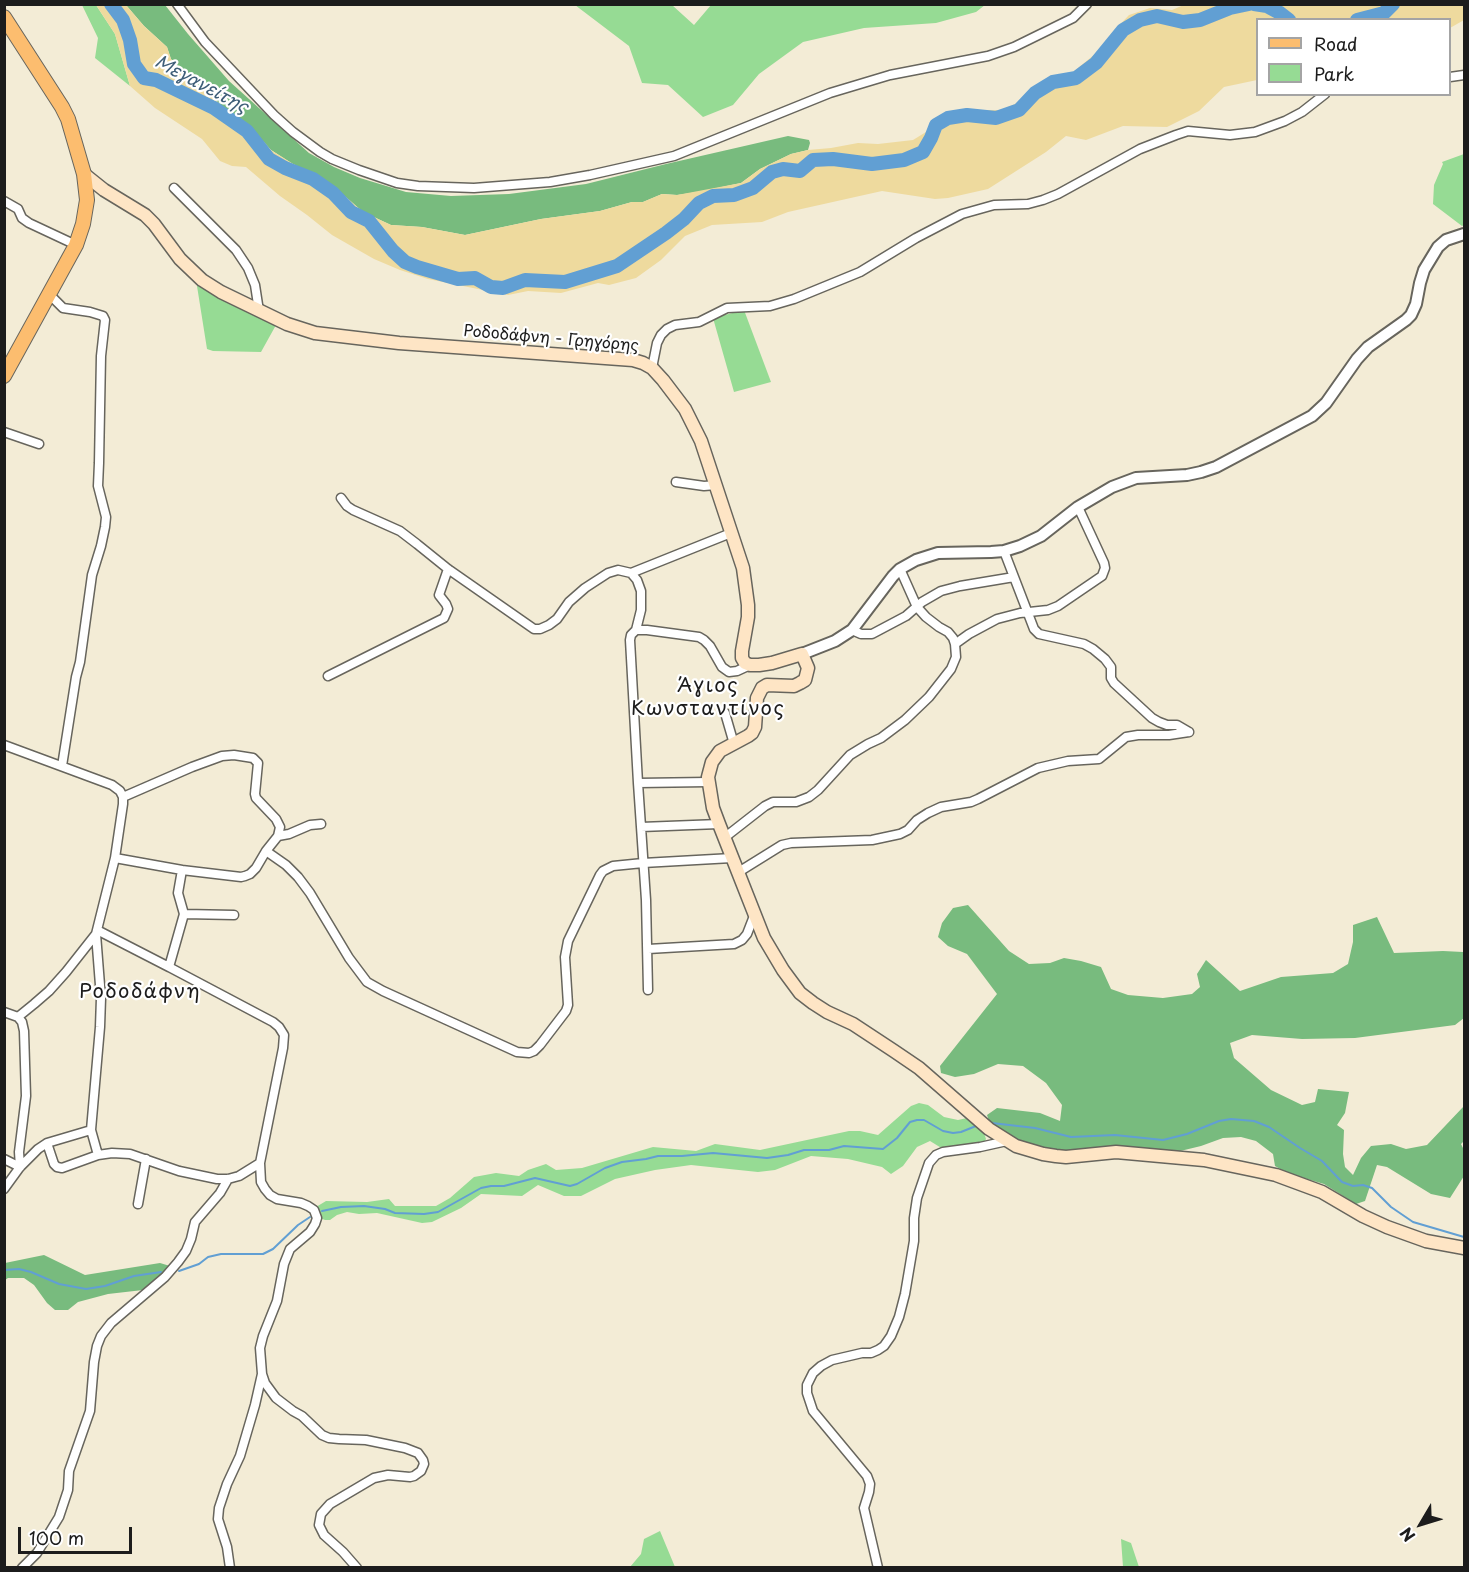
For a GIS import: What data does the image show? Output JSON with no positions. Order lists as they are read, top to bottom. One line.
{"streets":{"main road":["Ροδοδάφνη - Γρηγόρης"]},"districts":["Άγιος Κωνσταντίνος","Ροδοδάφνη"],"water":["Μεγανείτης"],"legend":["Road","Park"],"scale_bar":"100 m","north":"bottom left"}
